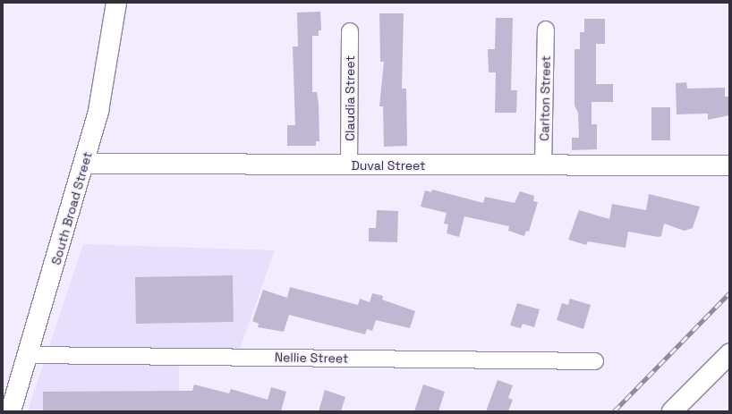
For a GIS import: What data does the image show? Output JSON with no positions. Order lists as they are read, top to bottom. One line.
{"streets":{"street":["Claudia Street","Carlton Street","Duval Street","South Broad Street","Nellie Street"]},"crossings":[["Claudia Street","Duval Street"],["Carlton Street","Duval Street"],["Duval Street","South Broad Street"],["South Broad Street","Nellie Street"]]}
